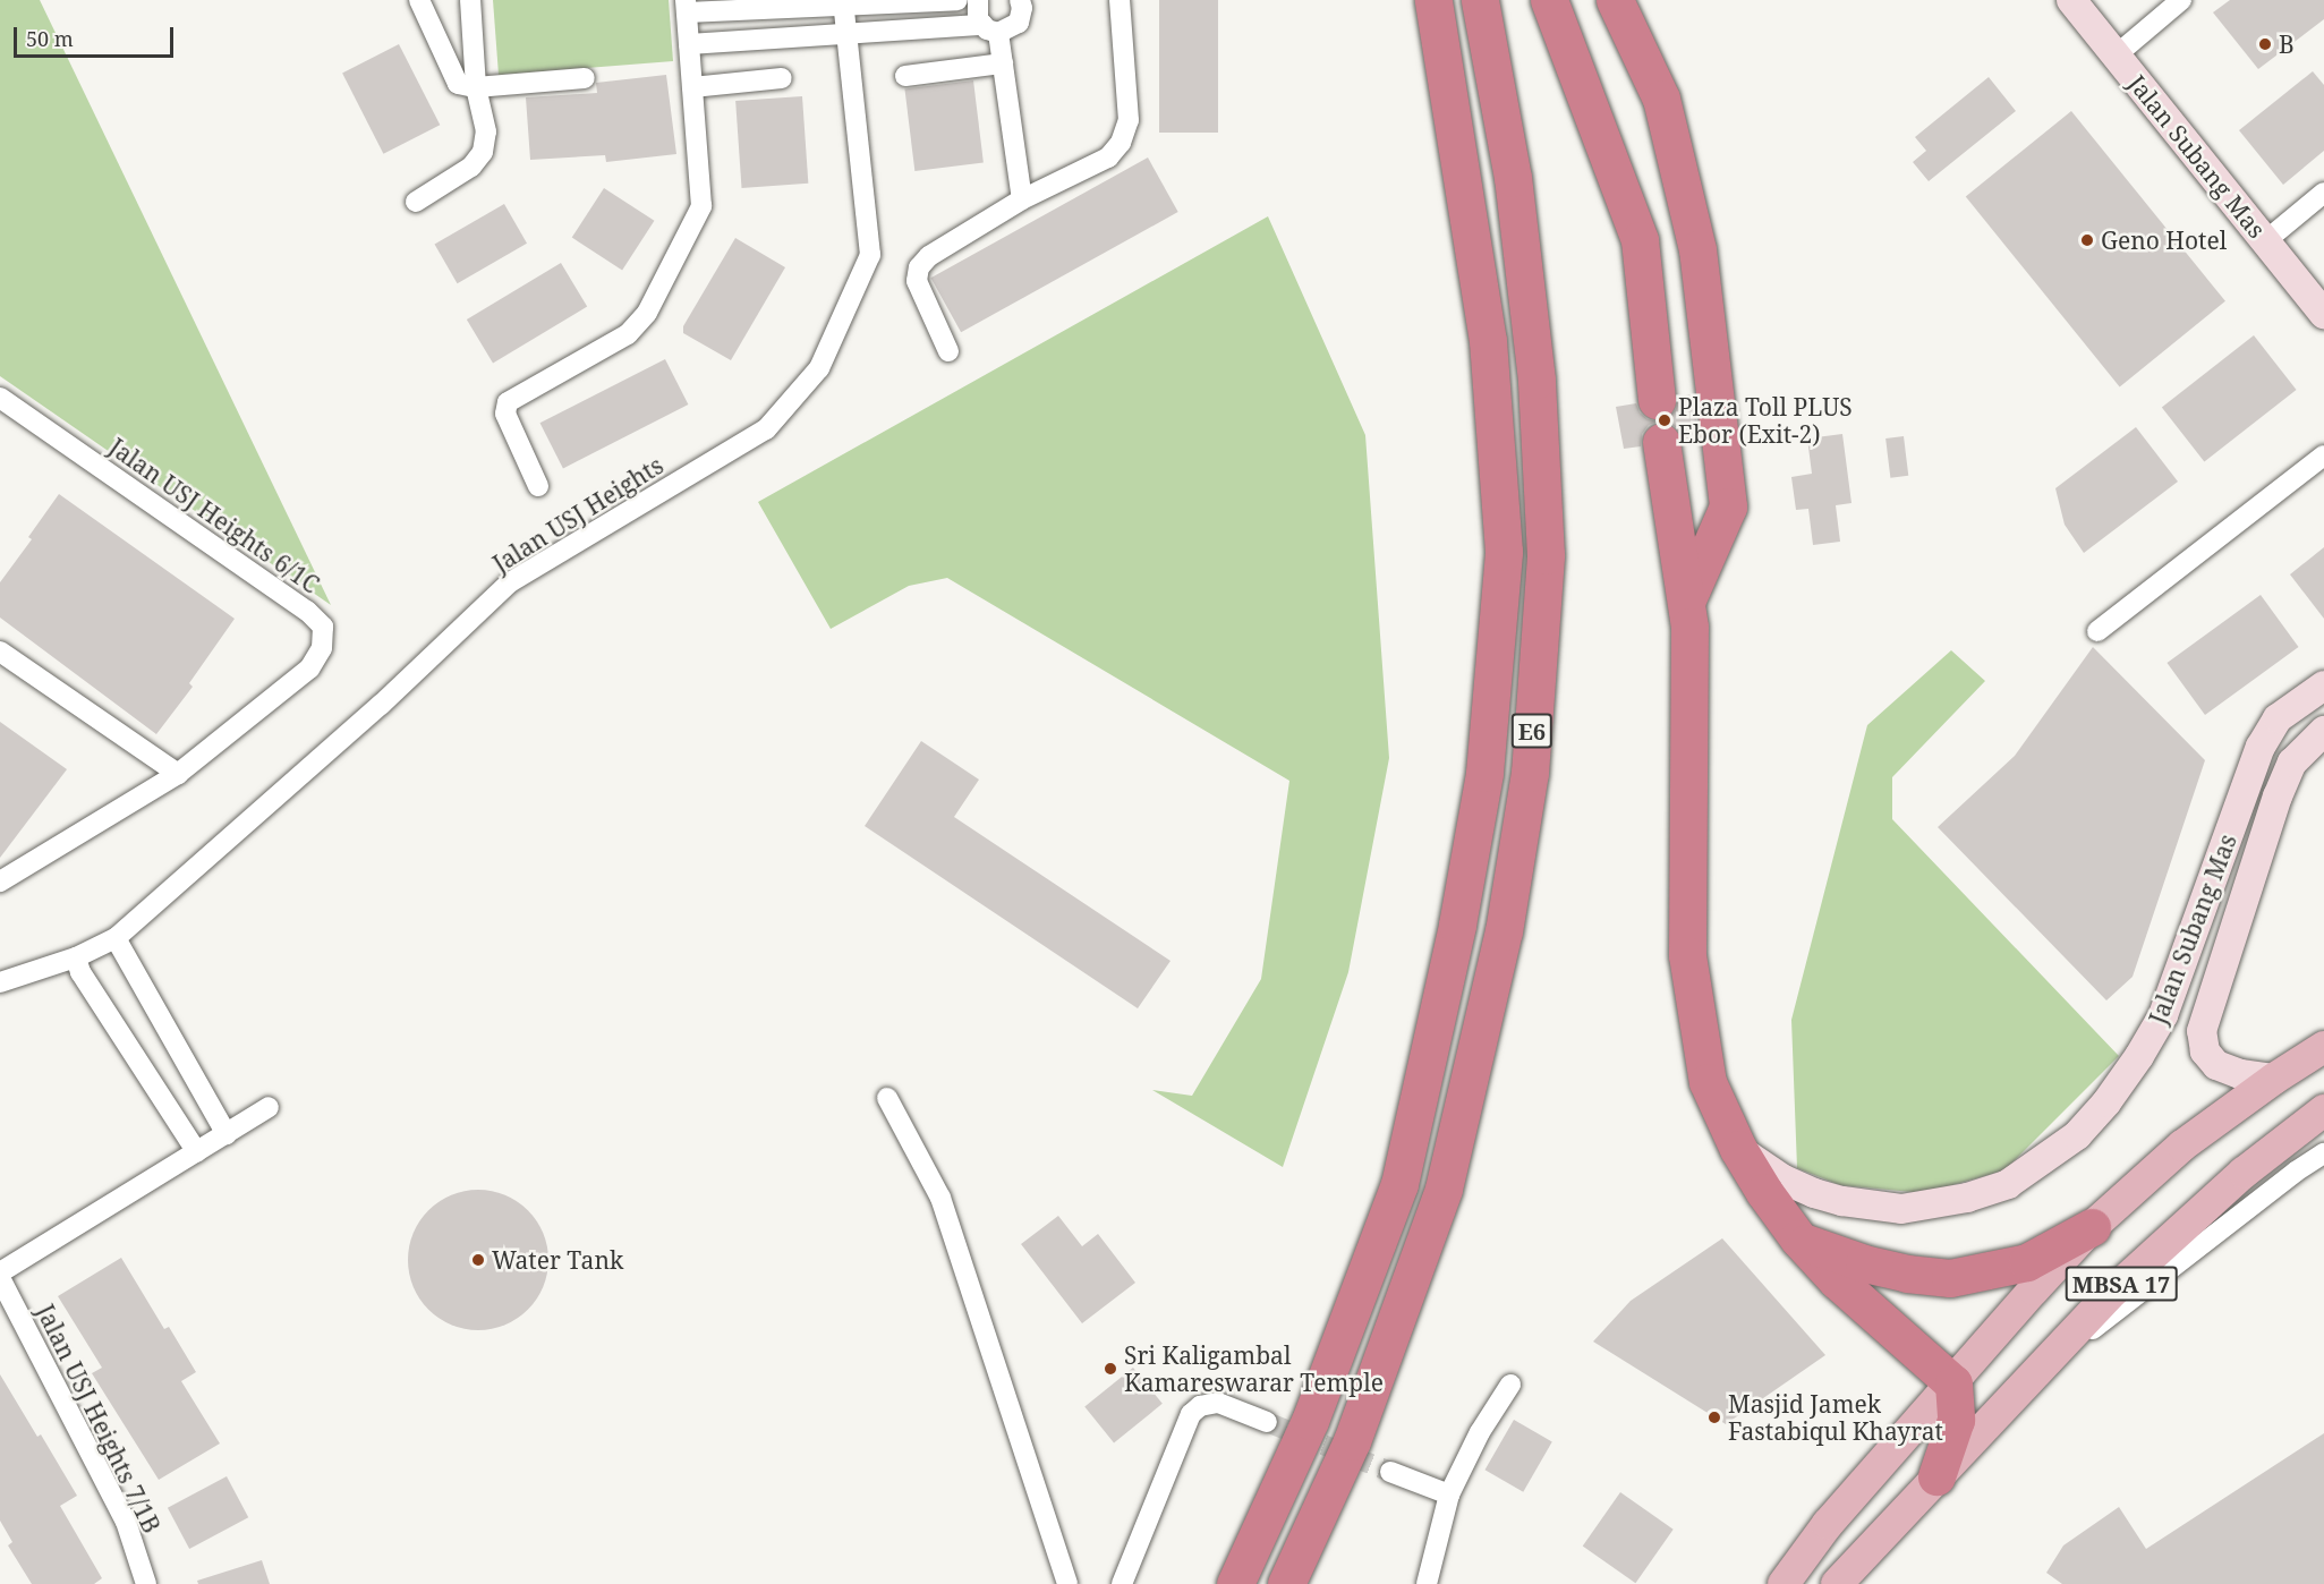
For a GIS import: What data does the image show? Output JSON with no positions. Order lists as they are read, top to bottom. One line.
{"streets":{"highway":["E6"],"main road":["MBSA 17"],"street":["Jalan Subang Mas","Jalan USJ Heights","Jalan USJ Heights 6/1C","Jalan USJ Heights 7/1B"]},"crossings":[["Jalan Subang Mas","MBSA 17"]],"places":["B","Geno Hotel","Plaza Toll PLUS Ebor (Exit-2)","Water Tank","Sri Kaligambal Kamareswarar Temple","Masjid Jamek Fastabiqul Khayrat"],"scale_bar":"50 m"}
